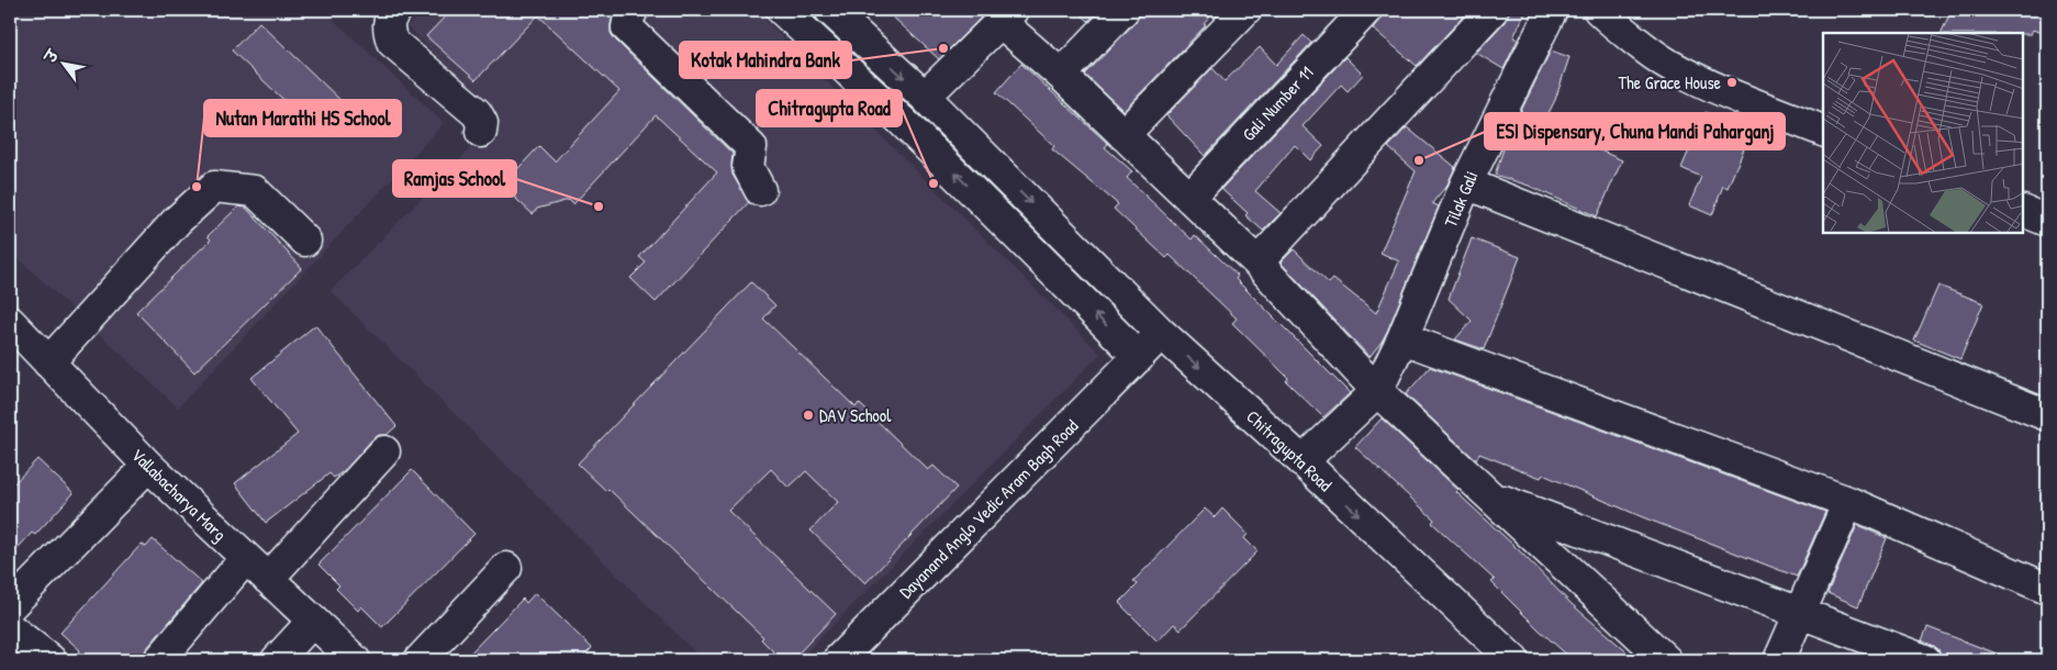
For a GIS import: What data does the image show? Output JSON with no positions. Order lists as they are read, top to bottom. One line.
{"streets":{"street":["Gali Number 11","Tilak Gali","Chitragupta Road","Vallabacharya Marg","Dayanand Anglo Vedic Aram Bagh Road"]},"crossings":[["Chitragupta Road","Dayanand Anglo Vedic Aram Bagh Road"]],"places":["Kotak Mahindra Bank","The Grace House","ESI Dispensary, Chuna Mandi Paharganj","Chitragupta Road","Nutan Marathi HS School","Ramjas School","DAV School"],"north":"top left"}
